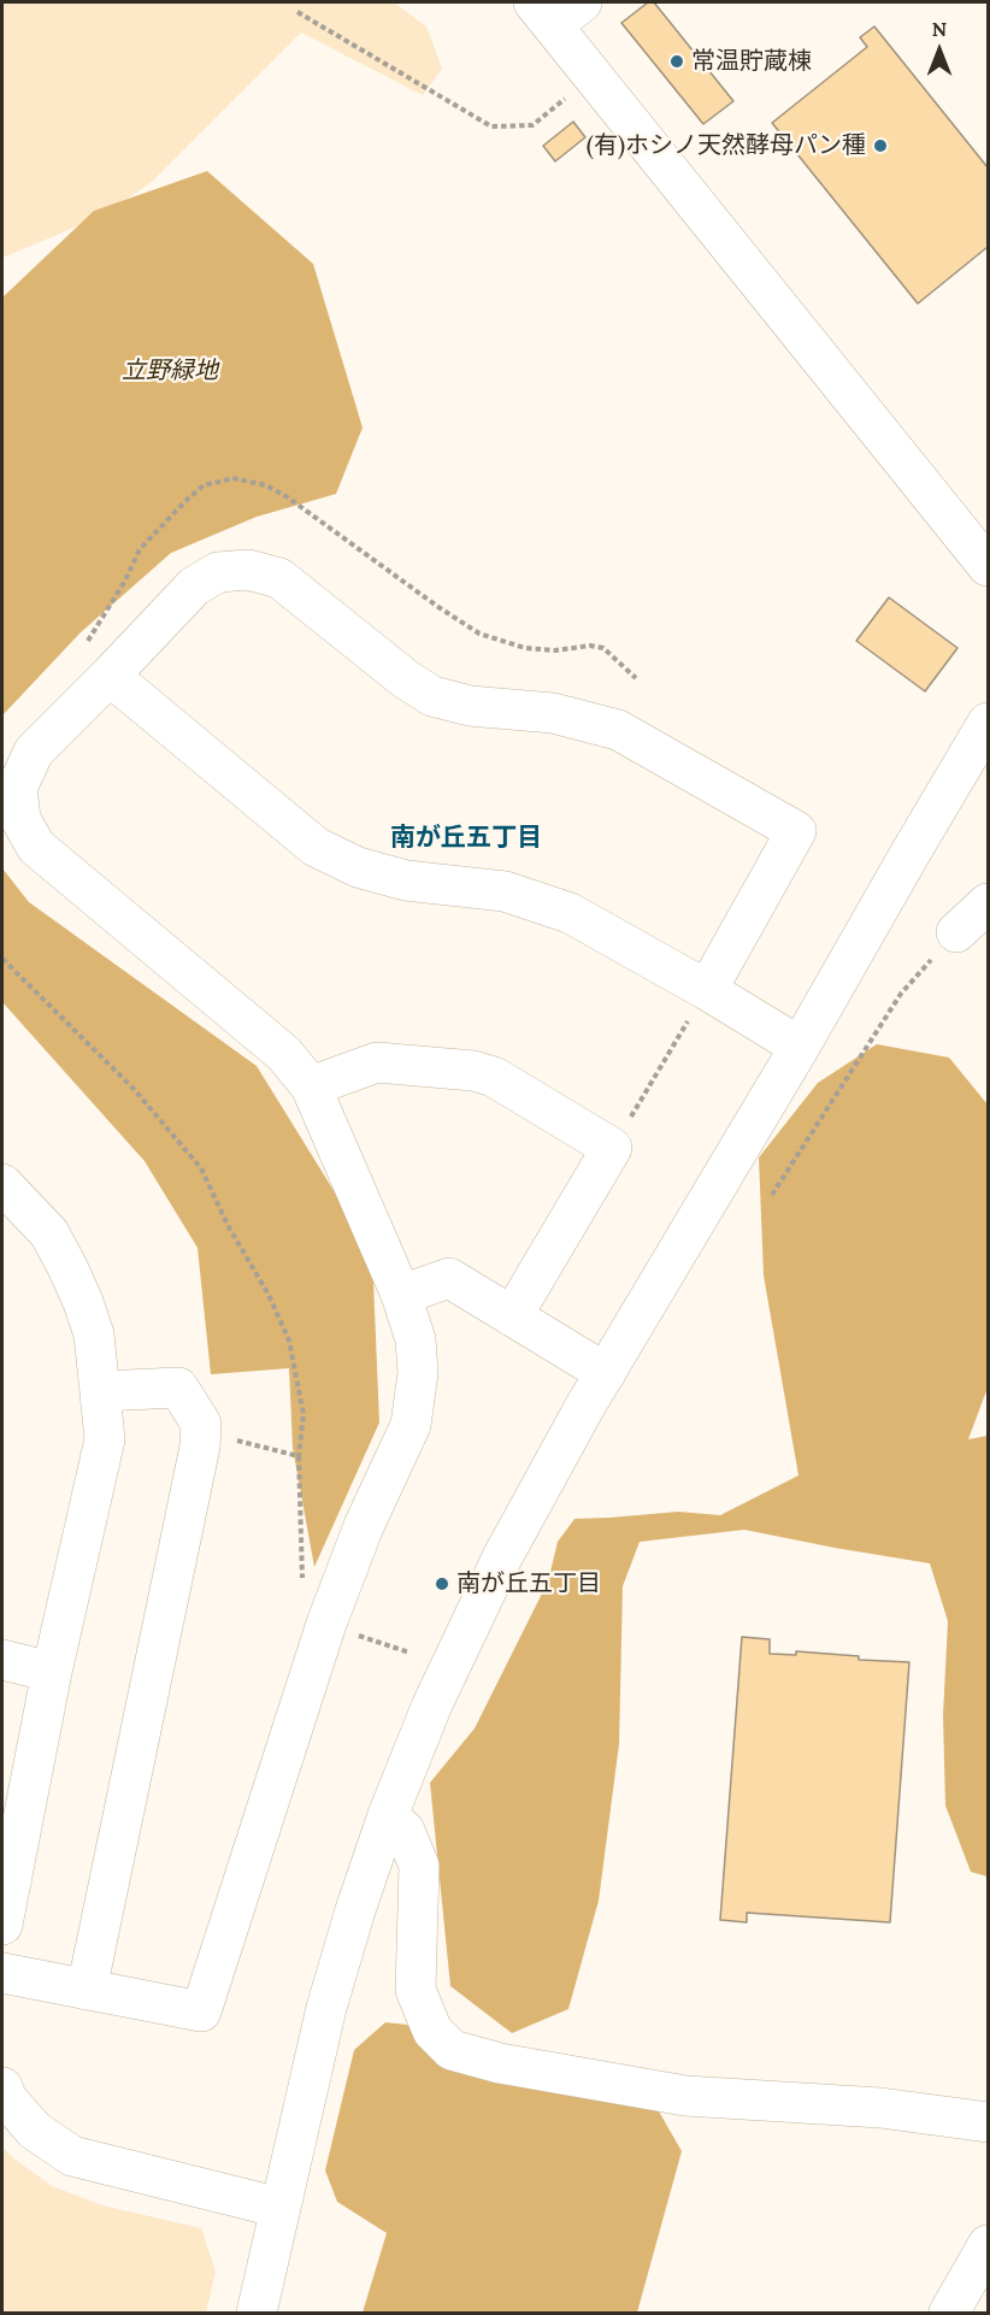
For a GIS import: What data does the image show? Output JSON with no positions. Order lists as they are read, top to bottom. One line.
{"districts":["南が丘五丁目"],"parks":["立野緑地"],"places":["常温貯蔵棟","(有)ホシノ天然酵母パン種","南が丘五丁目"],"north":"top"}
